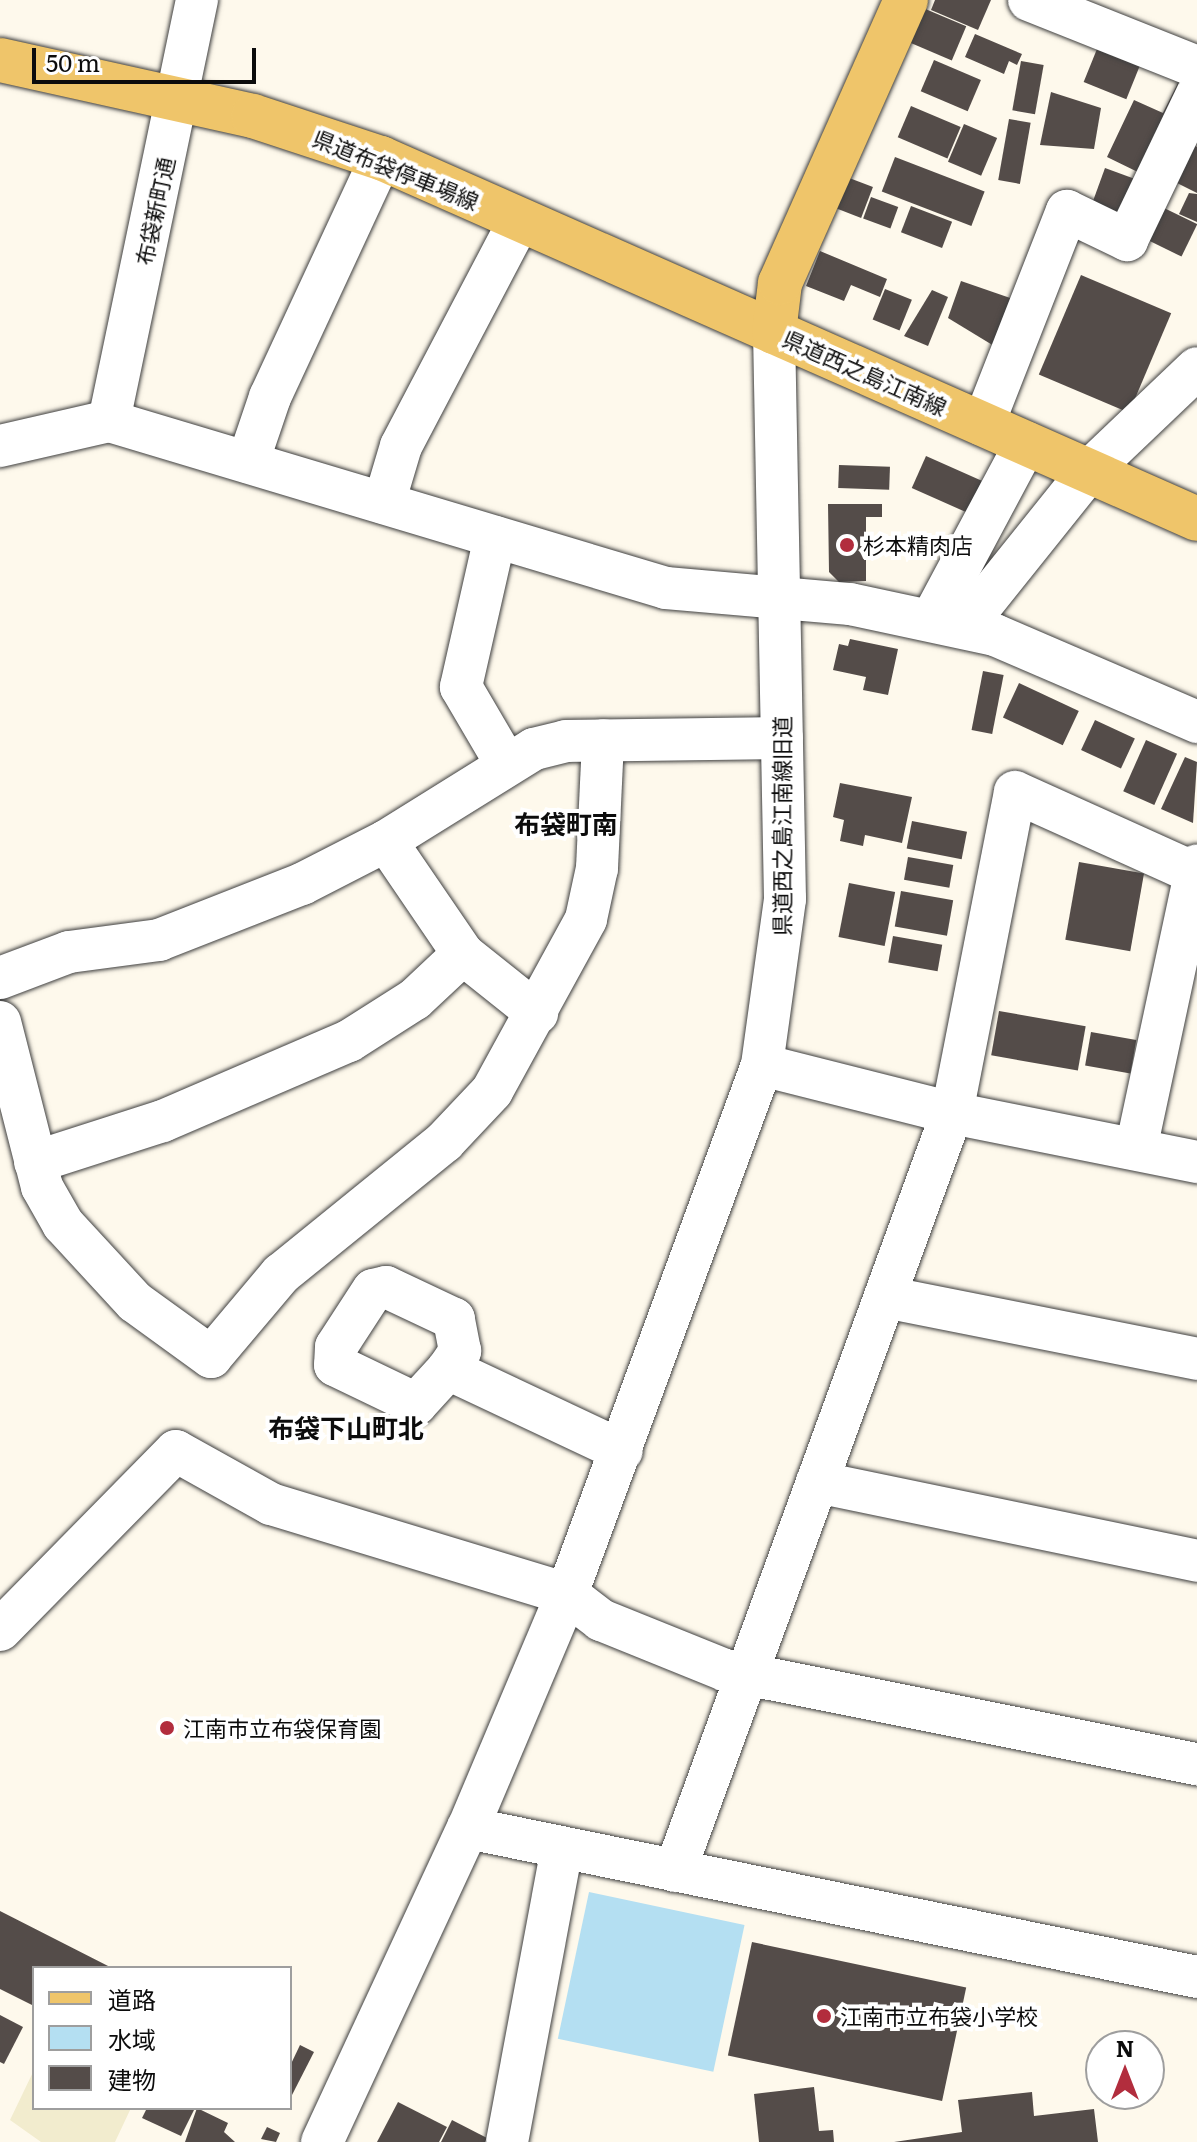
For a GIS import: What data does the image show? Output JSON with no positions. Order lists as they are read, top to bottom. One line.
{"streets":{"main road":["県道布袋停車場線","県道西之島江南線"],"street":["布袋新町通","県道西之島江南線旧道"]},"crossings":[["県道布袋停車場線","布袋新町通"],["県道布袋停車場線","県道西之島江南線"],["県道布袋停車場線","県道西之島江南線旧道"],["県道西之島江南線","県道西之島江南線旧道"]],"districts":["布袋町南","布袋下山町北"],"places":["杉本精肉店","江南市立布袋保育園","江南市立布袋小学校"],"legend":["道路","水域","建物"],"scale_bar":"50 m","north":"top"}
